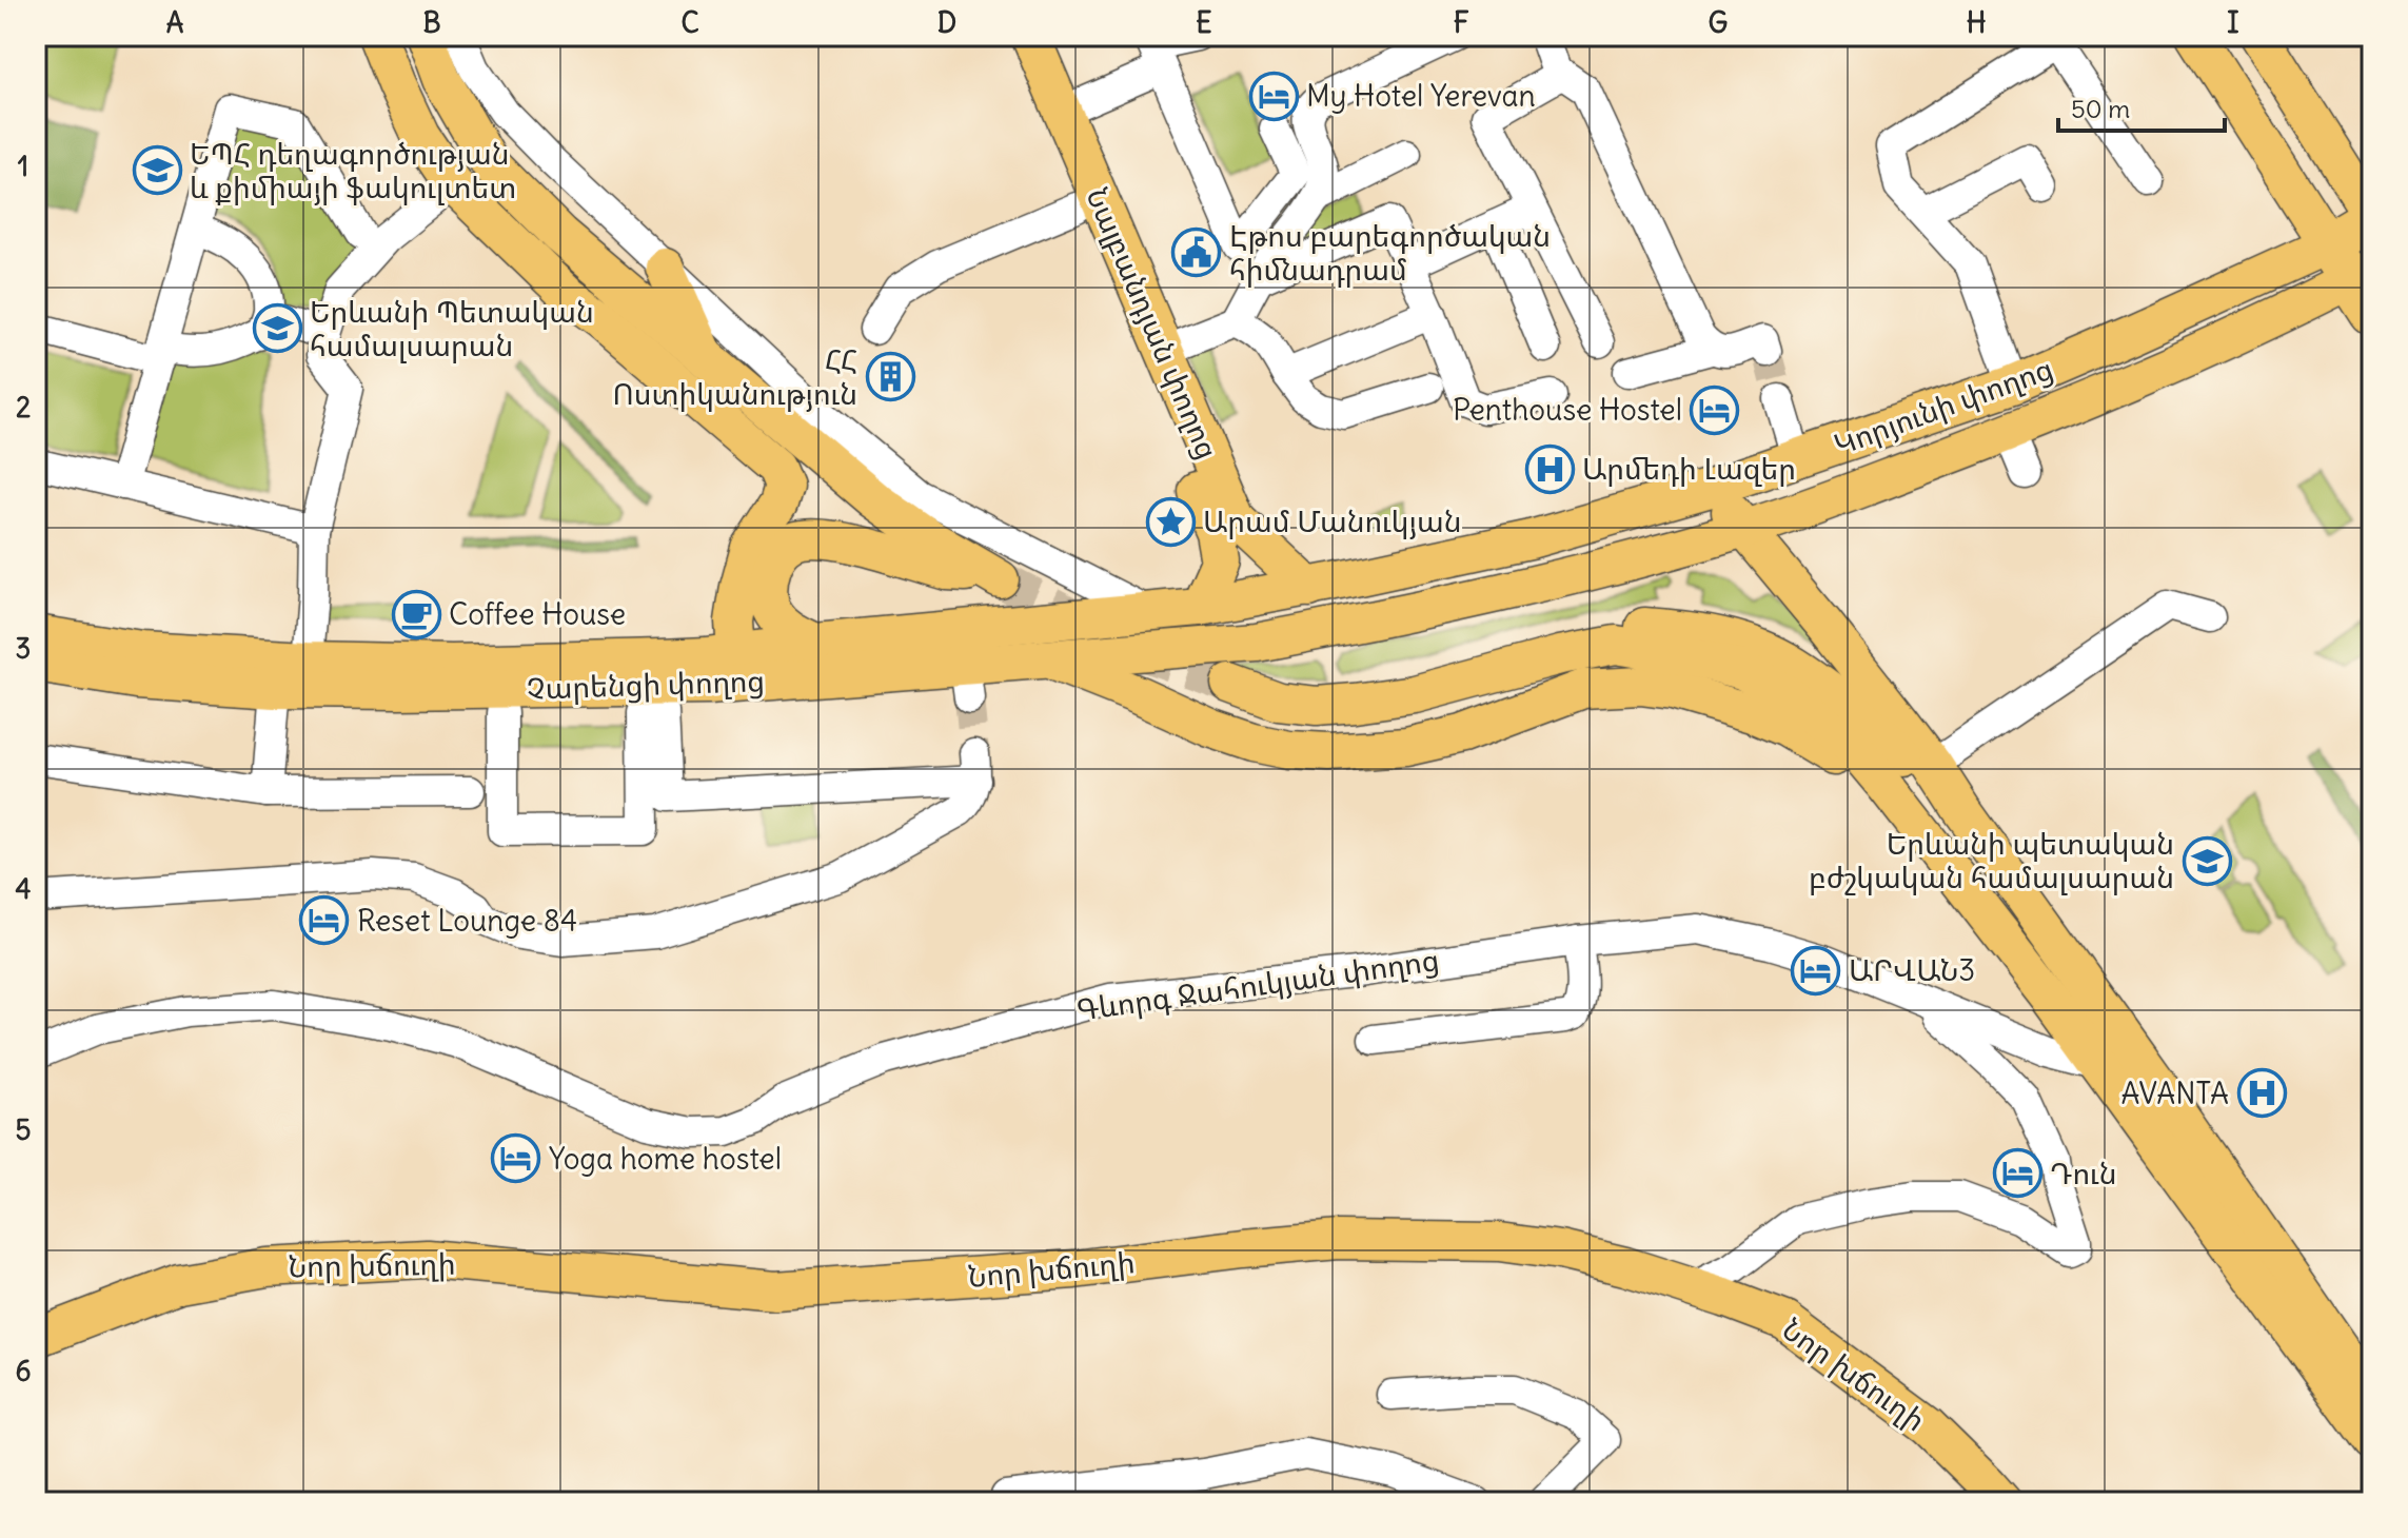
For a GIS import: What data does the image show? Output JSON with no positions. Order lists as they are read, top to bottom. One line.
{"streets":{"highway":["Կորյունի փողոց"],"main road":["Նալբանդյան փողոց","Չարենցի փողոց","Նոր խճուղի"],"street":["Գևորգ Ջահուկյան փողոց"]},"crossings":[["Նալբանդյան փողոց","Կորյունի փողոց"],["Նալբանդյան փողոց","Չարենցի փողոց"],["Կորյունի փողոց","Չարենցի փողոց"]],"places":{"hotel":["My Hotel Yerevan","Penthouse Hostel","Reset Lounge 84","ԱՐՎԱՆ3","Yoga home hostel","Դուն"],"school or university":["ԵՊՀ դեղագործության և քիմիայի ֆակուլտետ","Երևանի Պետական համալսարան","Երևանի պետական բժշկական համալսարան"],"public building":["Էթոս բարեգործական հիմնադրամ"],"building":["ՀՀ Ոստիկանություն"],"hospital":["Արմեդի Լազեր","AVANTA"],"place":["Արամ Մանուկյան"],"cafe":["Coffee House"]},"scale_bar":"50 m","grid":{"columns":["A","B","C","D","E","F","G","H","I"],"rows":["1","2","3","4","5","6"]}}
